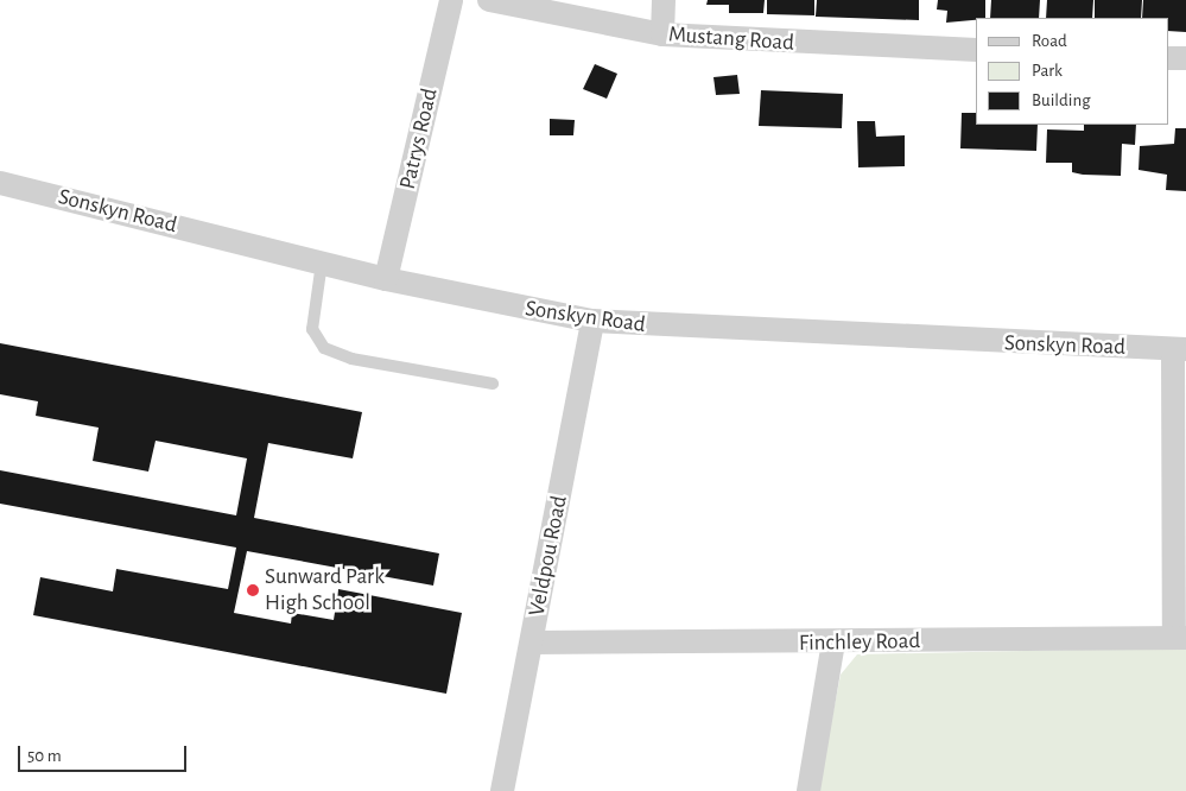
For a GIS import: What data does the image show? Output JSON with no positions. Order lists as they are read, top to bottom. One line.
{"streets":{"street":["Mustang Road","Patrys Road","Sonskyn Road","Veldpou Road","Finchley Road"]},"crossings":[["Patrys Road","Sonskyn Road"],["Sonskyn Road","Veldpou Road"],["Veldpou Road","Finchley Road"]],"places":["Sunward Park High School"],"legend":["Road","Park","Building"],"scale_bar":"50 m"}
